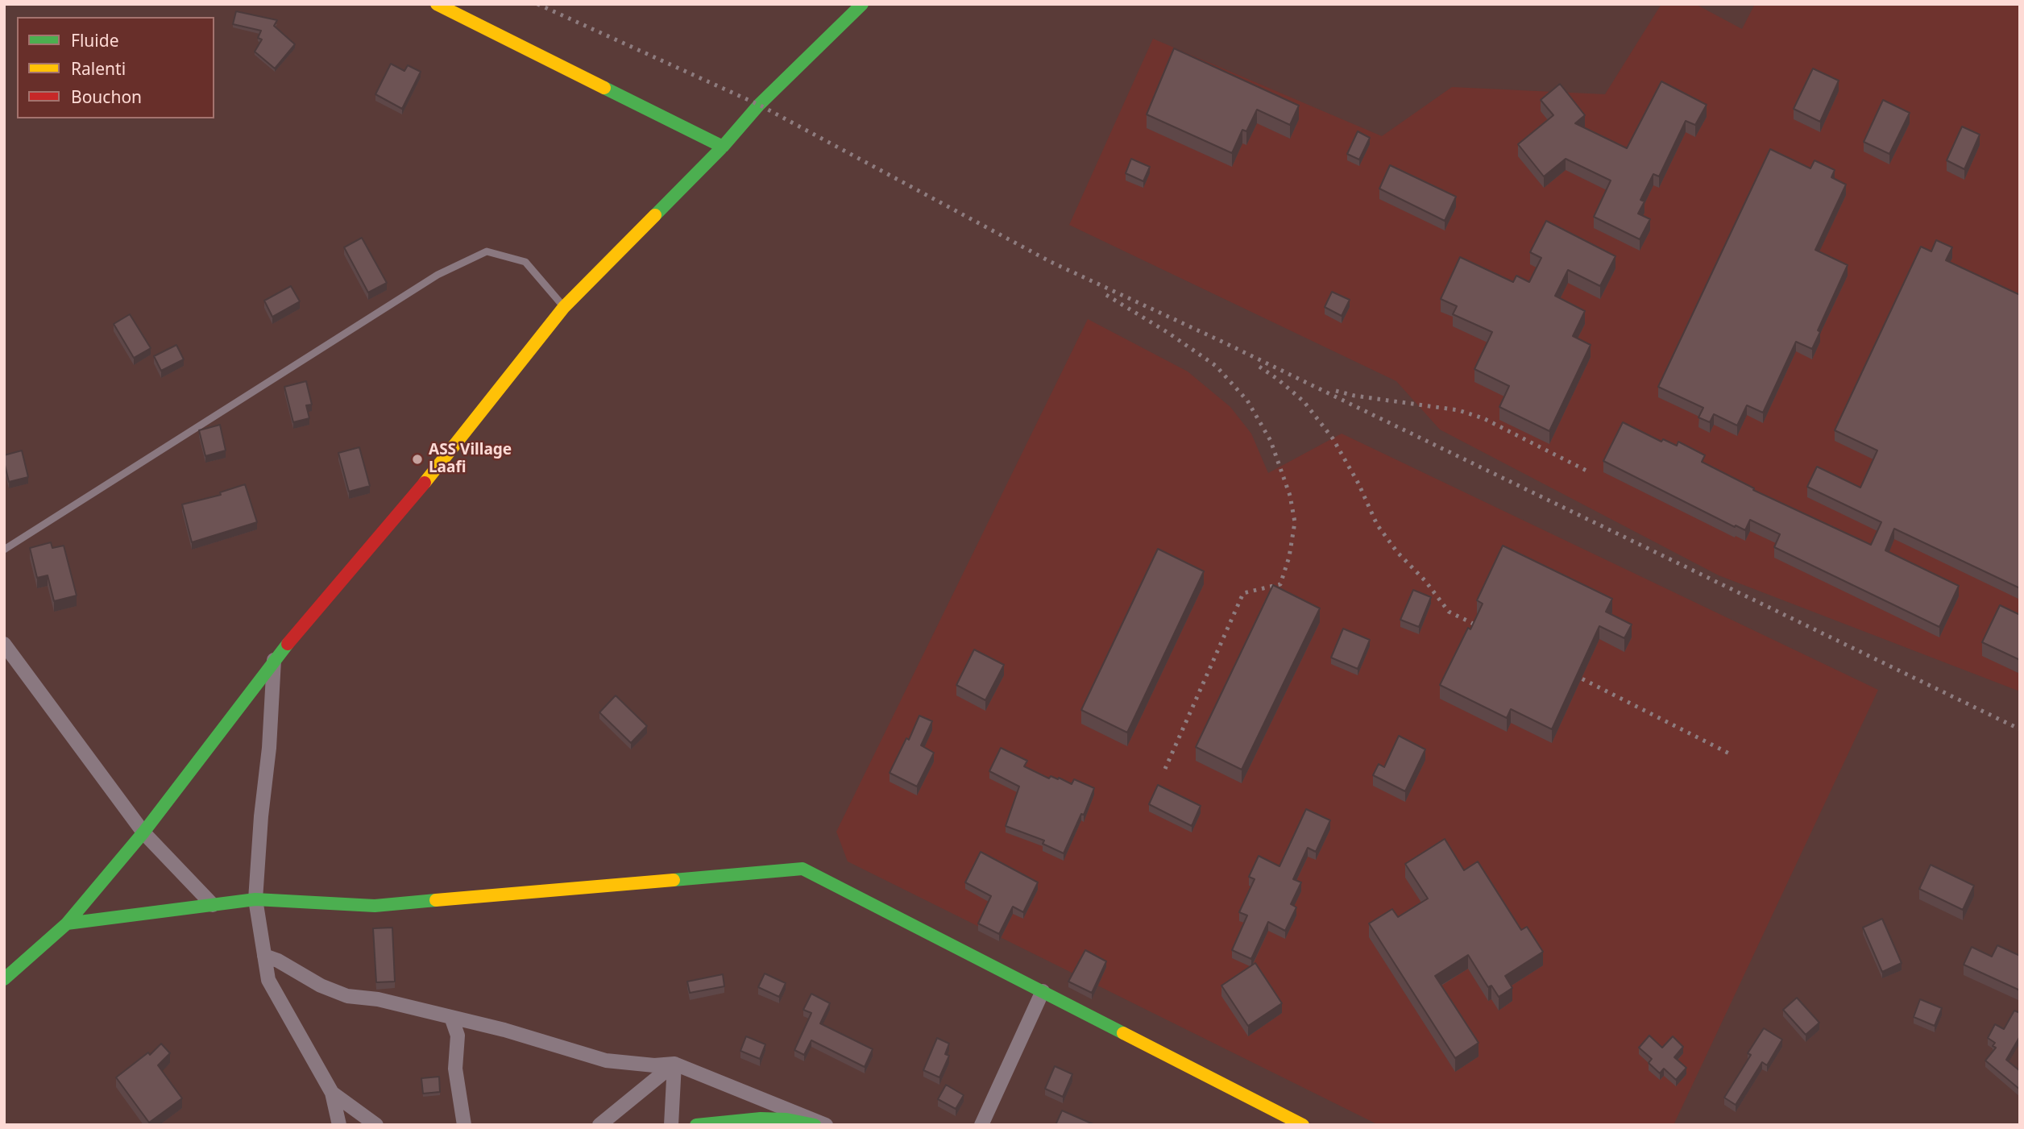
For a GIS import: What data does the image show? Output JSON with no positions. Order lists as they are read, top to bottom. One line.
{"places":["ASS Village Laafi"],"legend":["Fluide","Ralenti","Bouchon"]}
